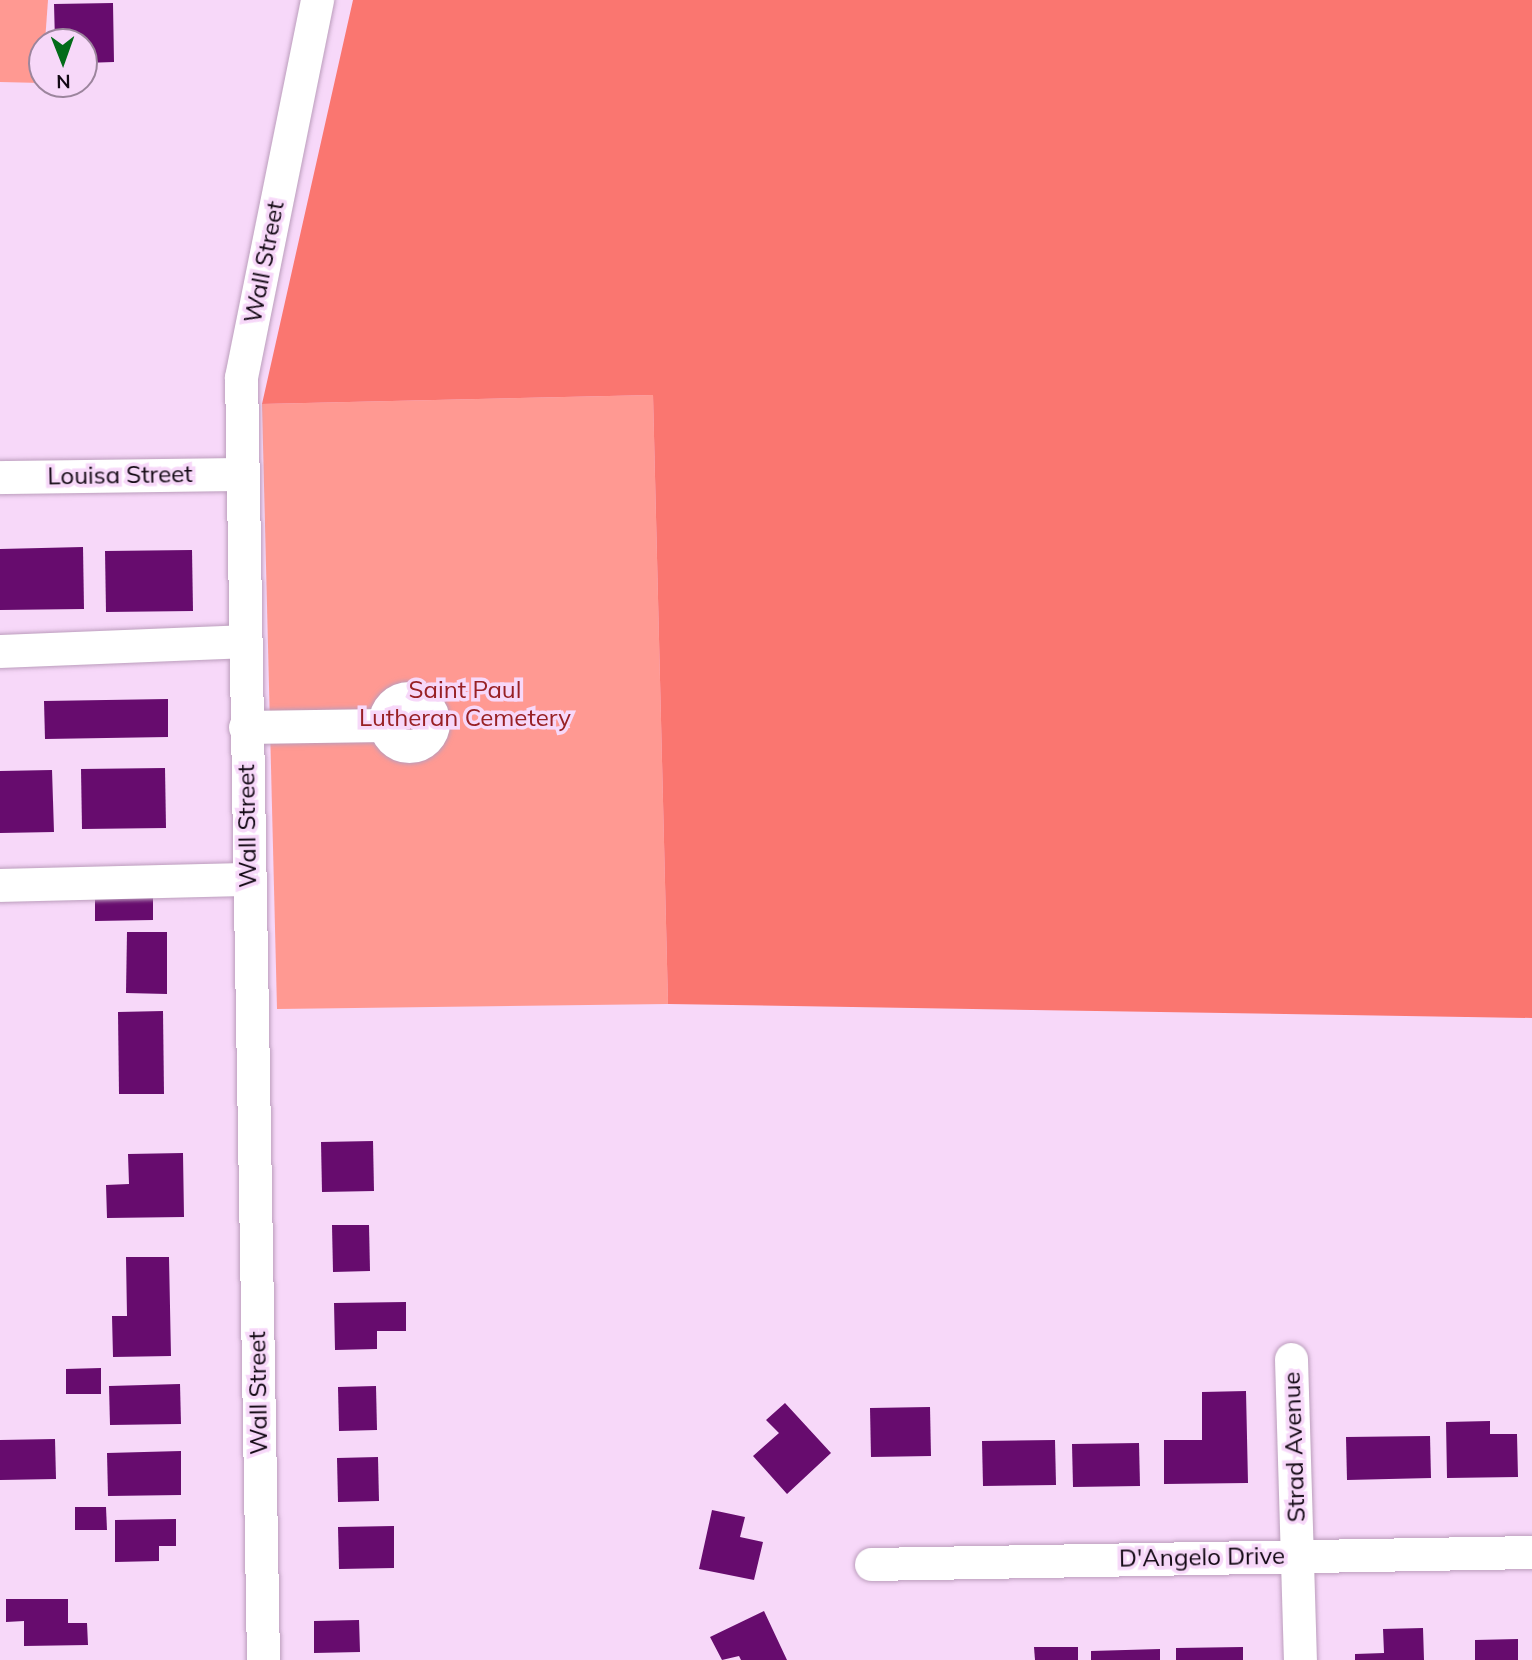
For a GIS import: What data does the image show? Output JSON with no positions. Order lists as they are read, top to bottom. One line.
{"streets":{"street":["Wall Street","Louisa Street","Strad Avenue","D'Angelo Drive"]},"crossings":[["Wall Street","Louisa Street"],["Strad Avenue","D'Angelo Drive"]],"parks":["Saint Paul Lutheran Cemetery"],"north":"bottom"}
